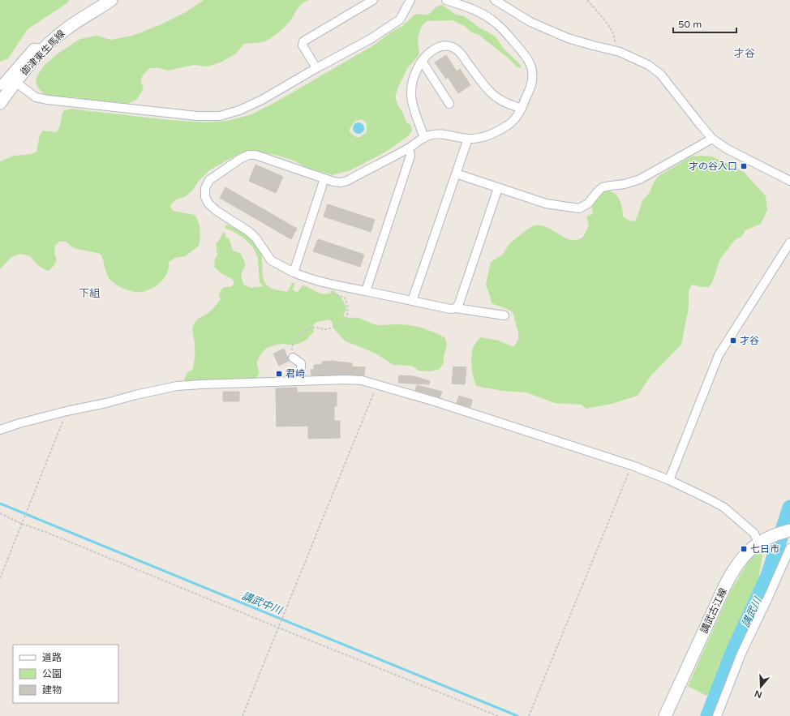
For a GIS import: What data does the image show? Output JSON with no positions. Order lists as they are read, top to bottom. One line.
{"streets":{"main road":["御津東生馬線","講武古江線"]},"districts":["才谷","下組"],"water":["講武中川","講武川"],"places":{"transit":["才の谷入口","才谷","君崎","七日市"]},"legend":["道路","公園","建物"],"scale_bar":"50 m","north":"bottom"}
